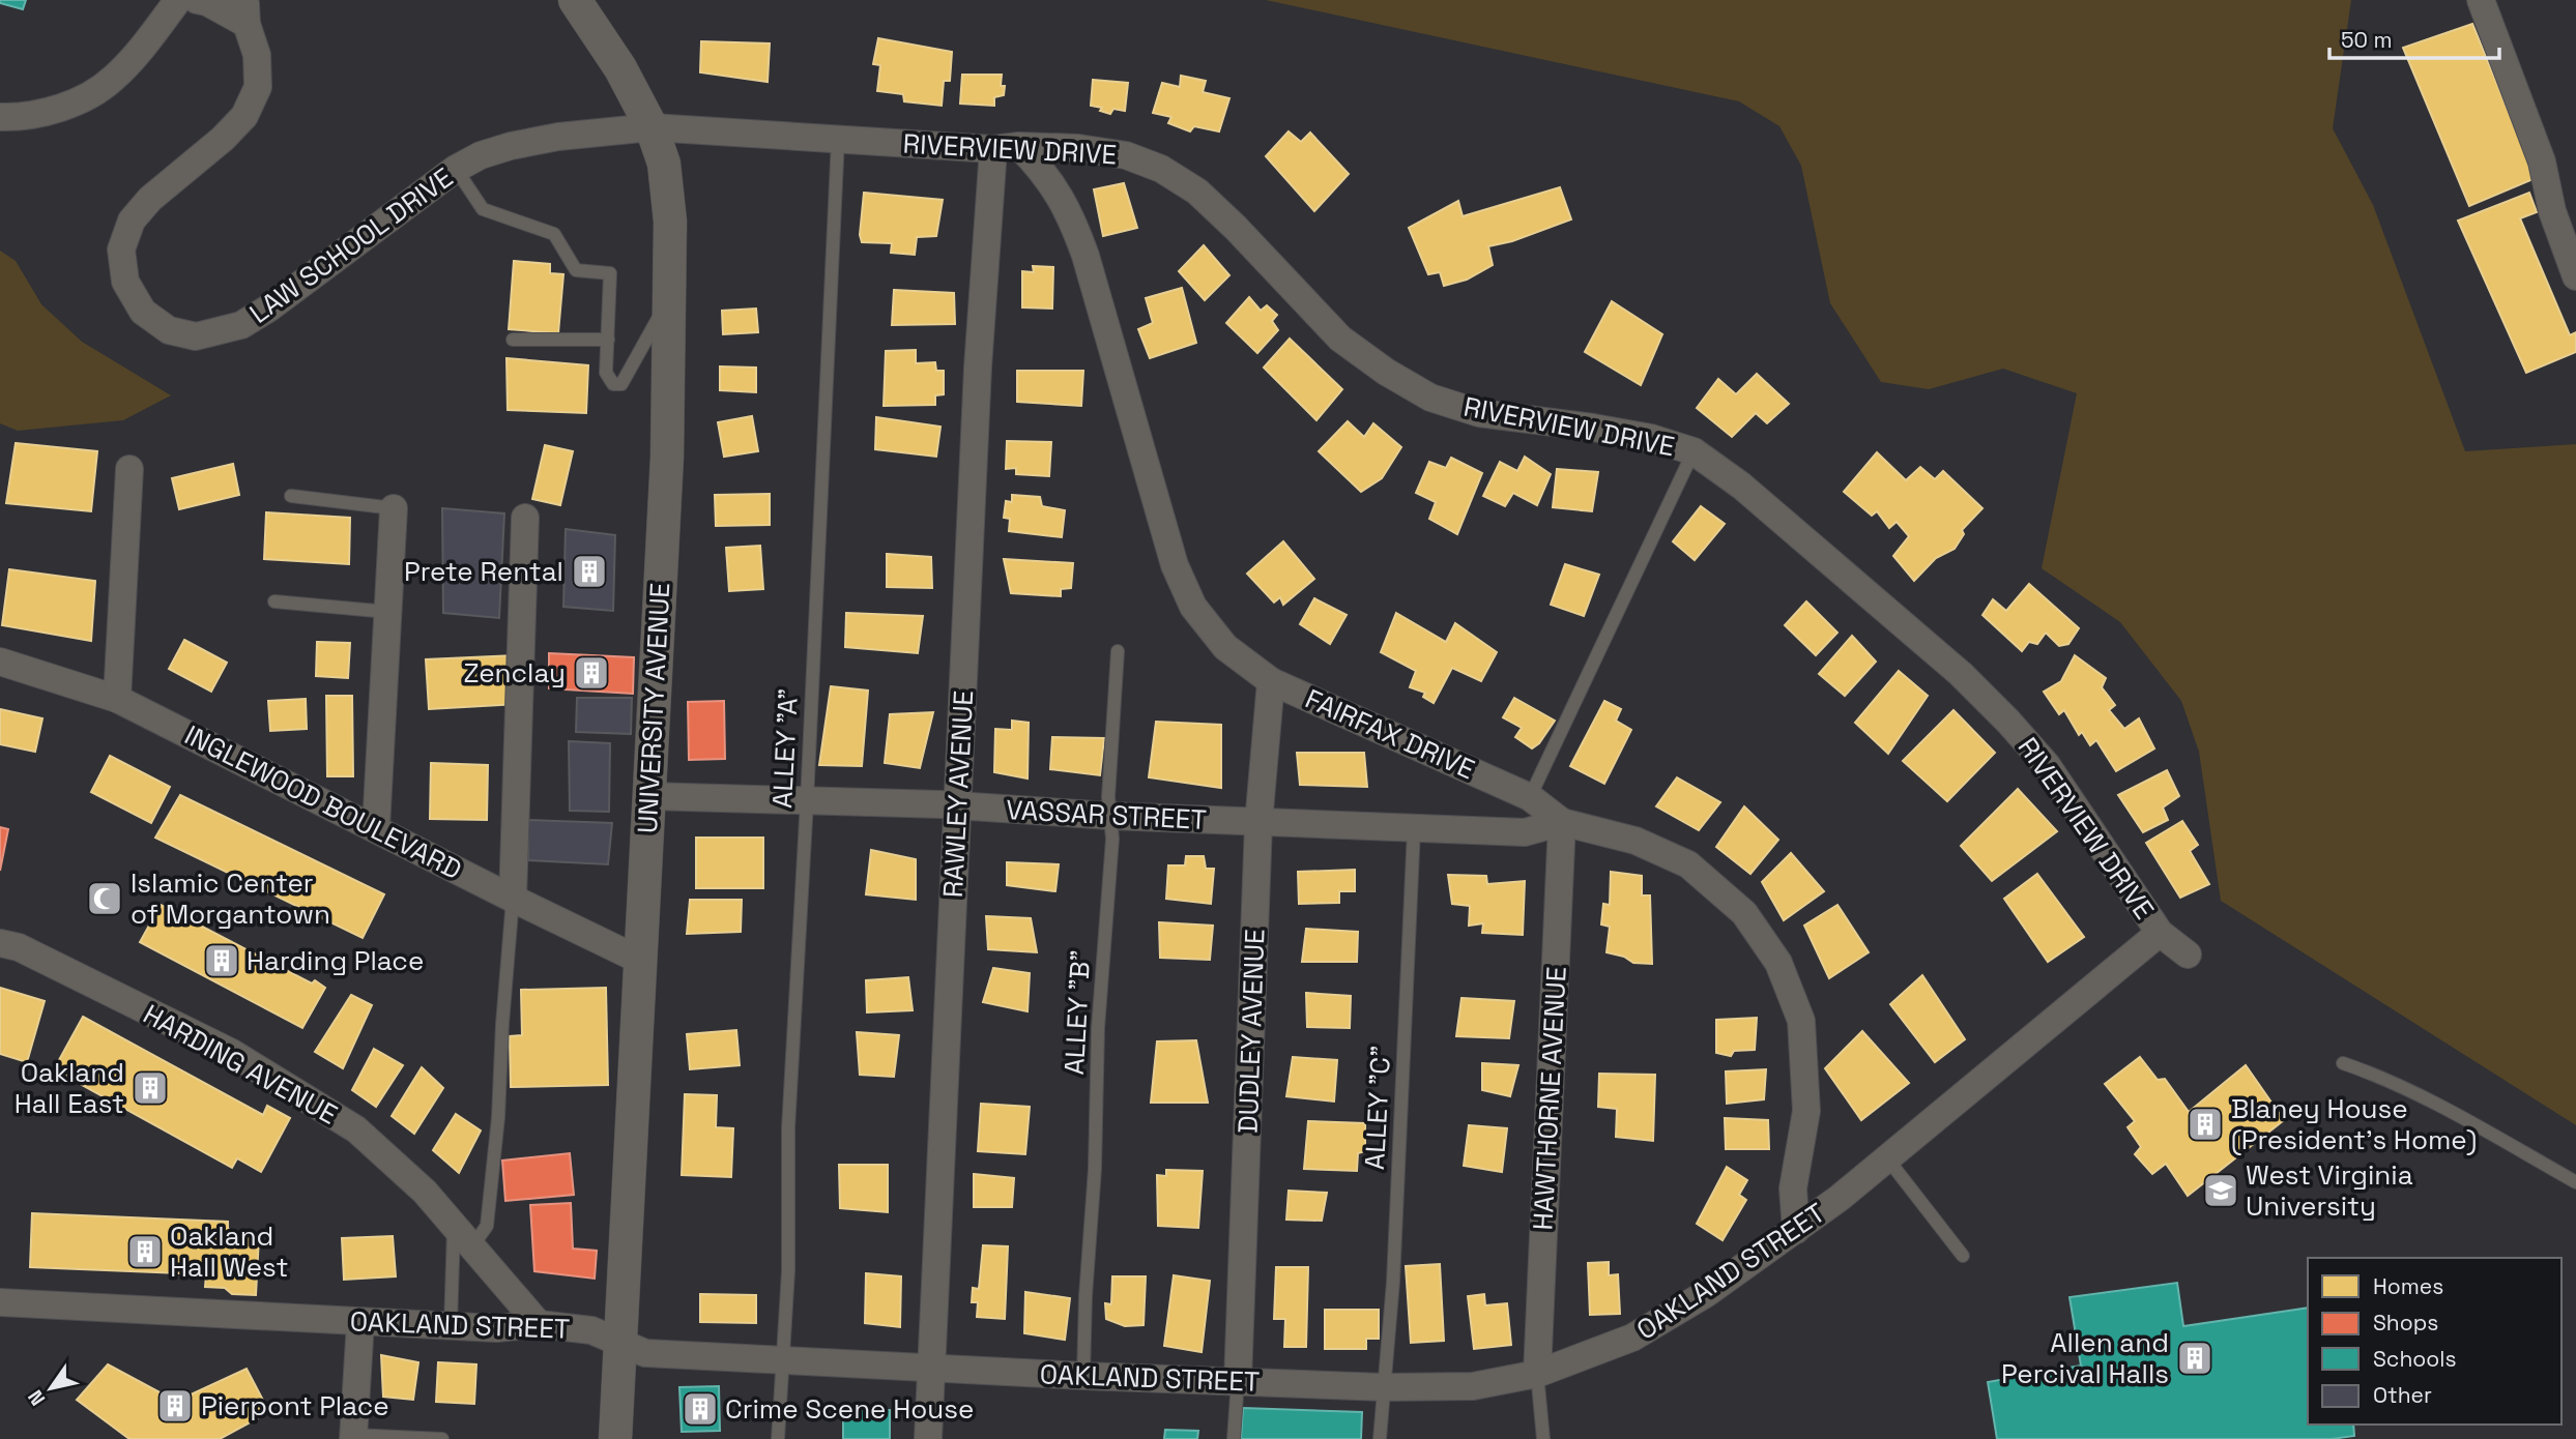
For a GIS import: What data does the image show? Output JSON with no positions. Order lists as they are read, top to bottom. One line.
{"streets":{"street":["RIVERVIEW DRIVE","LAW SCHOOL DRIVE","UNIVERSITY AVENUE","FAIRFAX DRIVE","RAWLEY AVENUE","INGLEWOOD BOULEVARD","VASSAR STREET","DUDLEY AVENUE","HARDING AVENUE","HAWTHORNE AVENUE","OAKLAND STREET"],"lane":["ALLEY \"A\"","ALLEY \"B\"","ALLEY \"C\""]},"crossings":[["RIVERVIEW DRIVE","LAW SCHOOL DRIVE"],["RIVERVIEW DRIVE","UNIVERSITY AVENUE"],["RIVERVIEW DRIVE","FAIRFAX DRIVE"],["RIVERVIEW DRIVE","ALLEY \"A\""],["RIVERVIEW DRIVE","RAWLEY AVENUE"],["RIVERVIEW DRIVE","OAKLAND STREET"],["LAW SCHOOL DRIVE","UNIVERSITY AVENUE"],["UNIVERSITY AVENUE","INGLEWOOD BOULEVARD"],["UNIVERSITY AVENUE","VASSAR STREET"],["UNIVERSITY AVENUE","OAKLAND STREET"],["FAIRFAX DRIVE","RAWLEY AVENUE"],["FAIRFAX DRIVE","VASSAR STREET"],["FAIRFAX DRIVE","DUDLEY AVENUE"],["FAIRFAX DRIVE","HAWTHORNE AVENUE"],["FAIRFAX DRIVE","OAKLAND STREET"],["ALLEY \"A\"","VASSAR STREET"],["ALLEY \"A\"","OAKLAND STREET"],["RAWLEY AVENUE","VASSAR STREET"],["RAWLEY AVENUE","OAKLAND STREET"],["VASSAR STREET","ALLEY \"B\""],["VASSAR STREET","DUDLEY AVENUE"],["VASSAR STREET","HAWTHORNE AVENUE"],["VASSAR STREET","ALLEY \"C\""],["ALLEY \"B\"","OAKLAND STREET"],["DUDLEY AVENUE","OAKLAND STREET"],["HARDING AVENUE","OAKLAND STREET"],["HAWTHORNE AVENUE","OAKLAND STREET"],["ALLEY \"C\"","OAKLAND STREET"]],"places":{"building":["Prete Rental","Zenclay","Harding Place","Oakland Hall East","Blaney House (President’s Home)","Oakland Hall West","Allen and Percival Halls","Pierpont Place","Crime Scene House"],"mosque":["Islamic Center of Morgantown"],"school or university":["West Virginia University"]},"legend":["Homes","Shops","Schools","Other"],"scale_bar":"50 m","north":"bottom left"}
